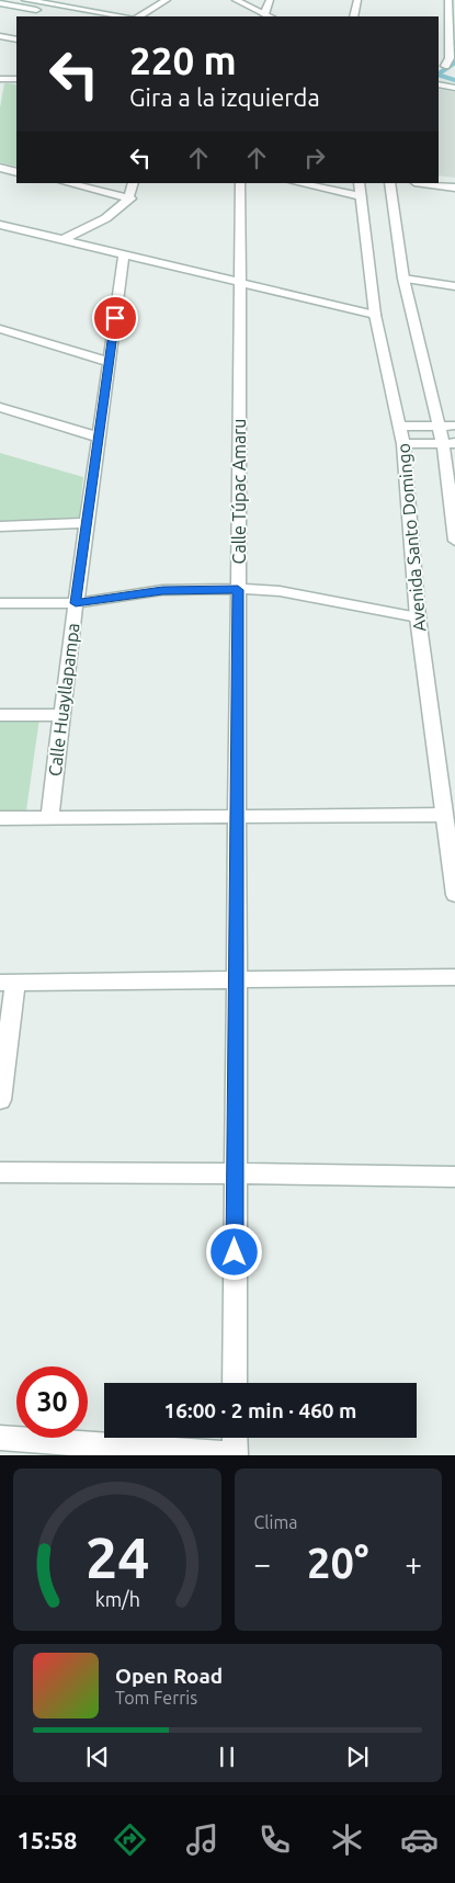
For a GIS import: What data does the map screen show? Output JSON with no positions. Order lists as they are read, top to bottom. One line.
{"streets":{"street":["Calle Túpac Amaru","Avenida Santo Domingo","Calle Huayllapampa"]},"page":{"turn":["220 m","Gira a la izquierda"],"limit":"30","trip":"16:00 · 2 min · 460 m","tile":"Clima","heat":["−","20°","+"],"song":["Open Road","Tom Ferris"],"tabs":"15:58","gauge":["24","km/h"]}}
